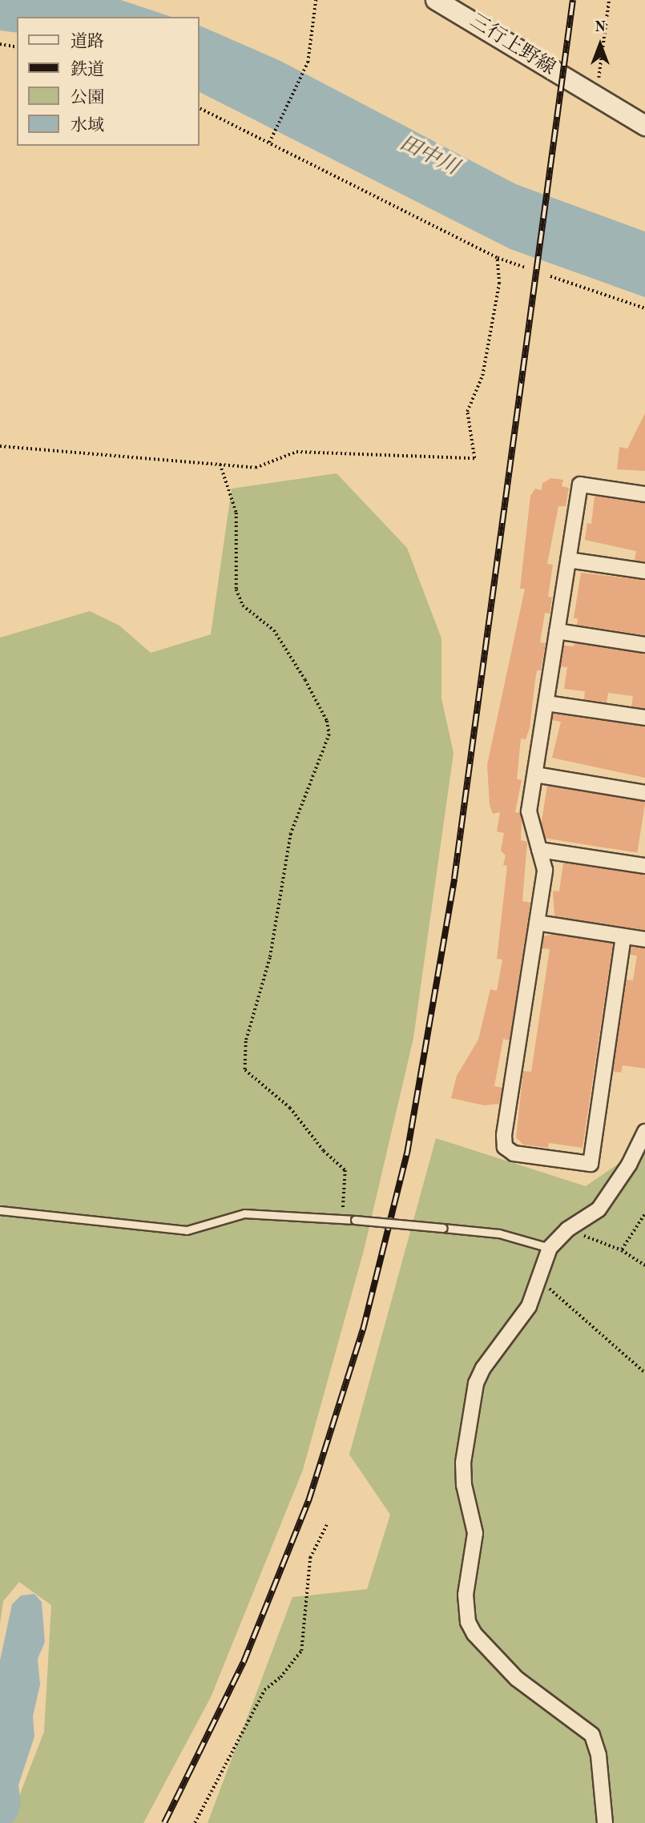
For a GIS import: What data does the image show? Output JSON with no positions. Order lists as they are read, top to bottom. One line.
{"streets":{"main road":["三行上野線"]},"water":["田中川"],"legend":["道路","鉄道","公園","水域"],"north":"top"}
